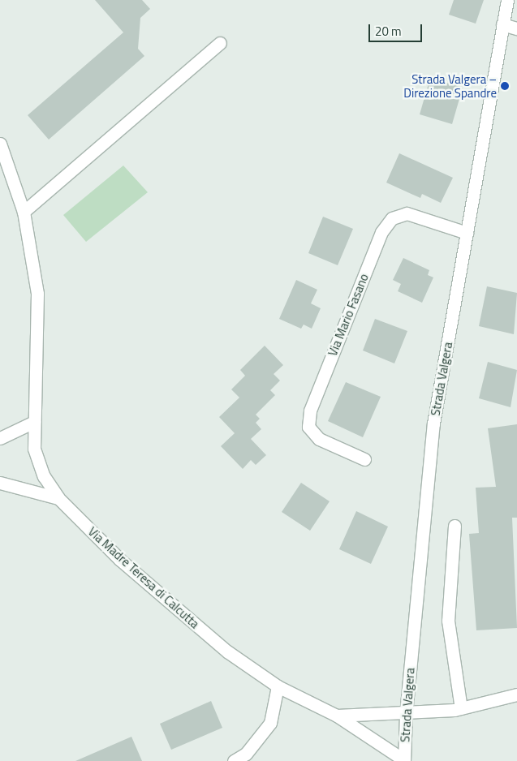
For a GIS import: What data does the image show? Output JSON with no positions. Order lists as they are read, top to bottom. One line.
{"streets":{"street":["Via Mario Fasano","Strada Valgera","Via Madre Teresa di Calcutta"]},"crossings":[["Via Mario Fasano","Strada Valgera"],["Strada Valgera","Via Madre Teresa di Calcutta"]],"places":["Strada Valgera – Direzione Spandre"],"scale_bar":"20 m"}
